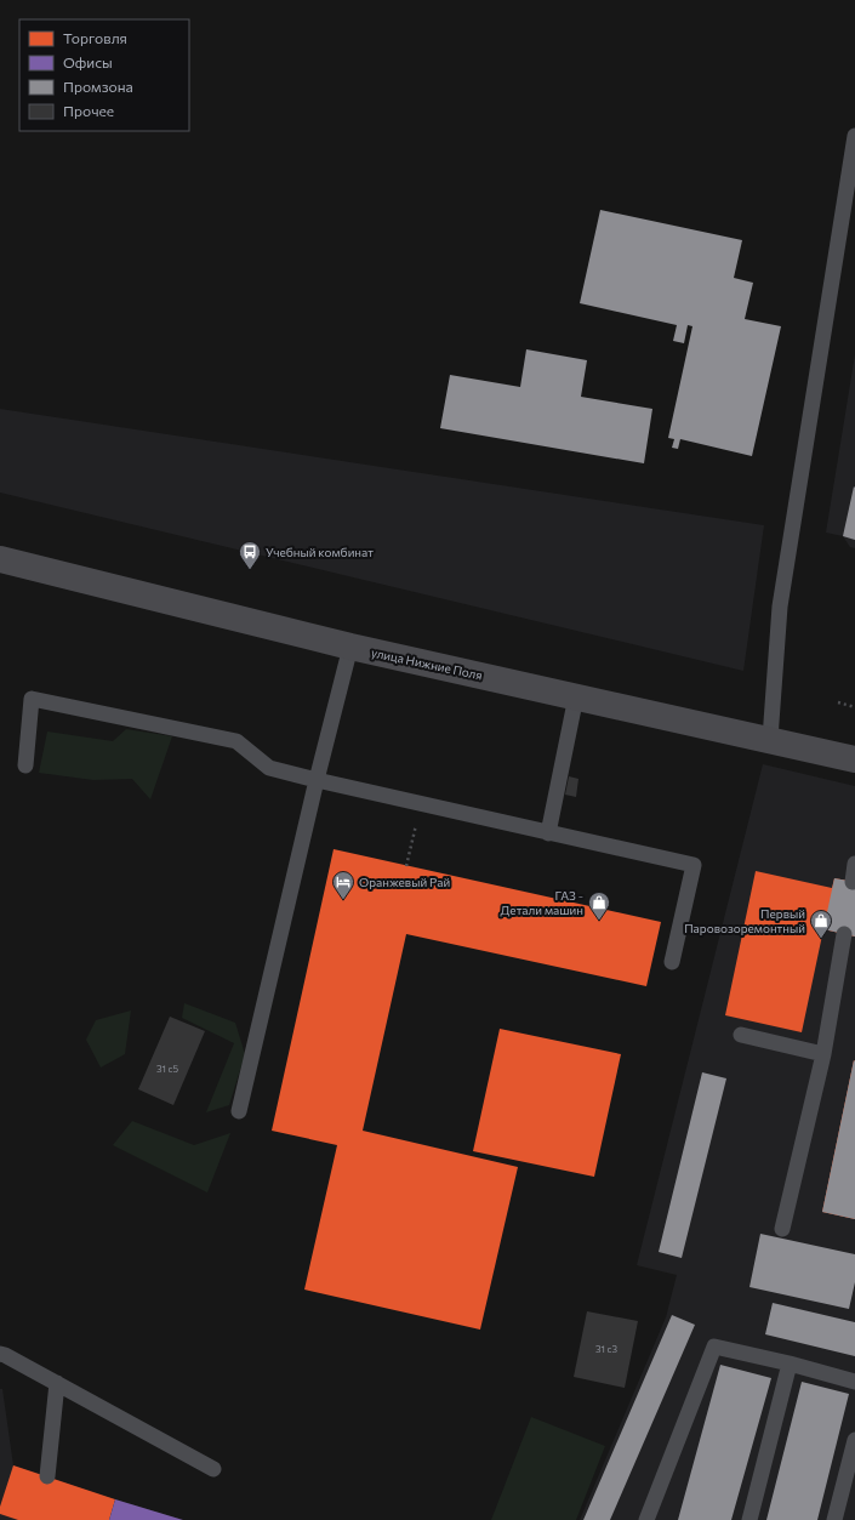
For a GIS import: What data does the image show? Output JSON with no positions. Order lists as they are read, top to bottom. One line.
{"streets":{"main road":["улица Нижние Поля"]},"places":{"bus stop":["Учебный комбинат"],"hotel":["Оранжевый Рай"],"shop":["ГАЗ - Детали машин","Первый Паровозоремонтный"]},"house_numbers":["31 c5","31 c3"],"legend":["Торговля","Офисы","Промзона","Прочее"]}
